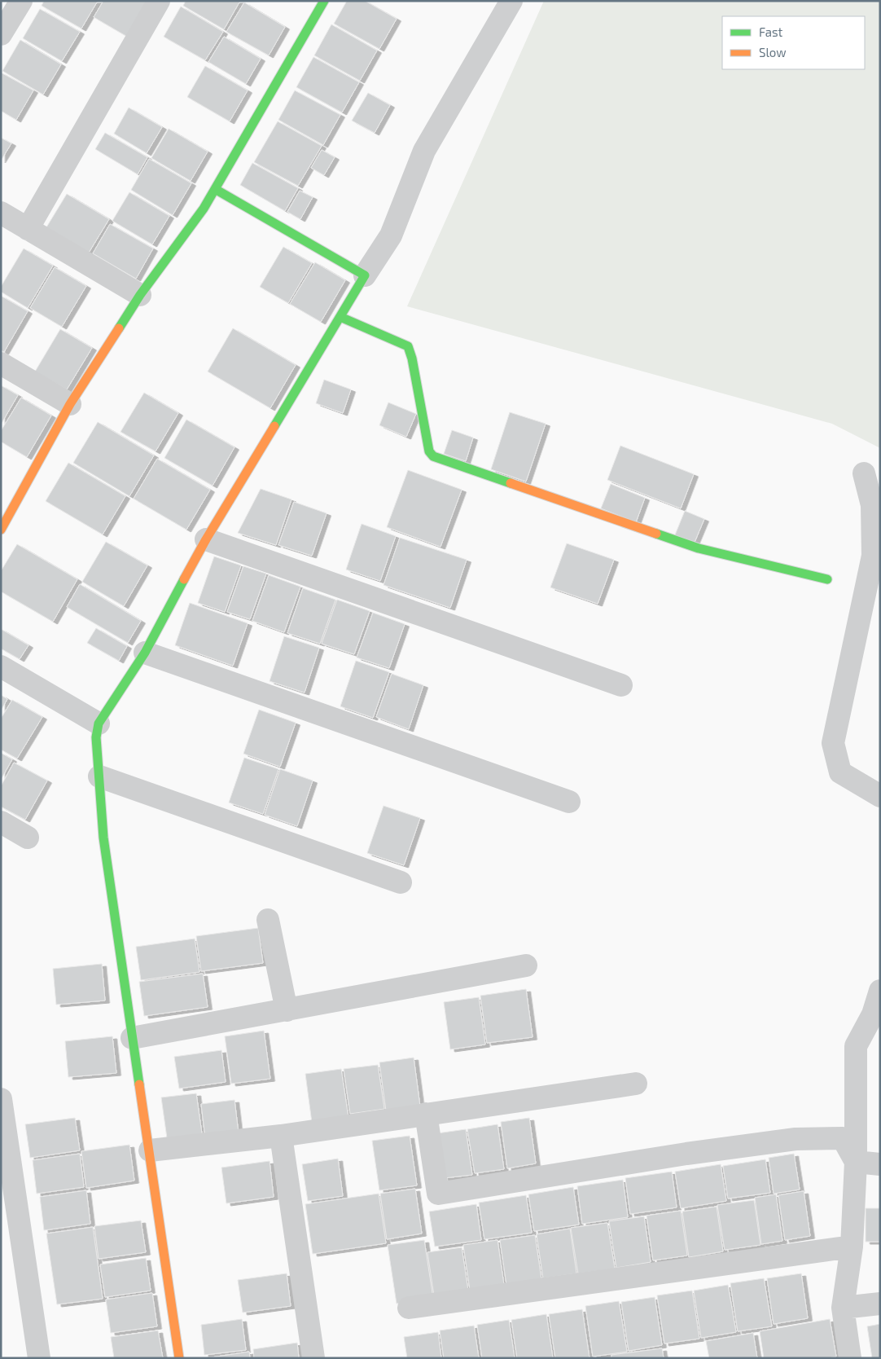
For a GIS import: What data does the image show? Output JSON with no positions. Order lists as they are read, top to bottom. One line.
{"legend":["Fast","Slow"]}
